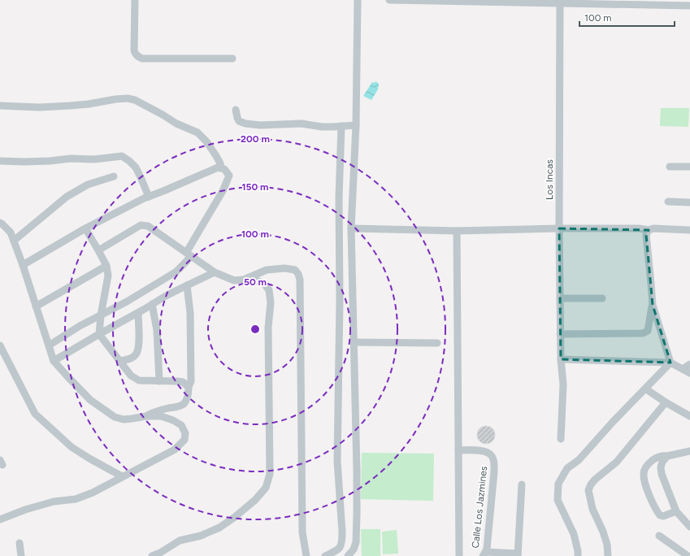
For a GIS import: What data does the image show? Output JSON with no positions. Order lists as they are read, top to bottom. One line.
{"streets":{"street":["Los Incas","Calle Los Jazmines"]},"scale_bar":"100 m","rings":["200 m","150 m","100 m","50 m"]}
